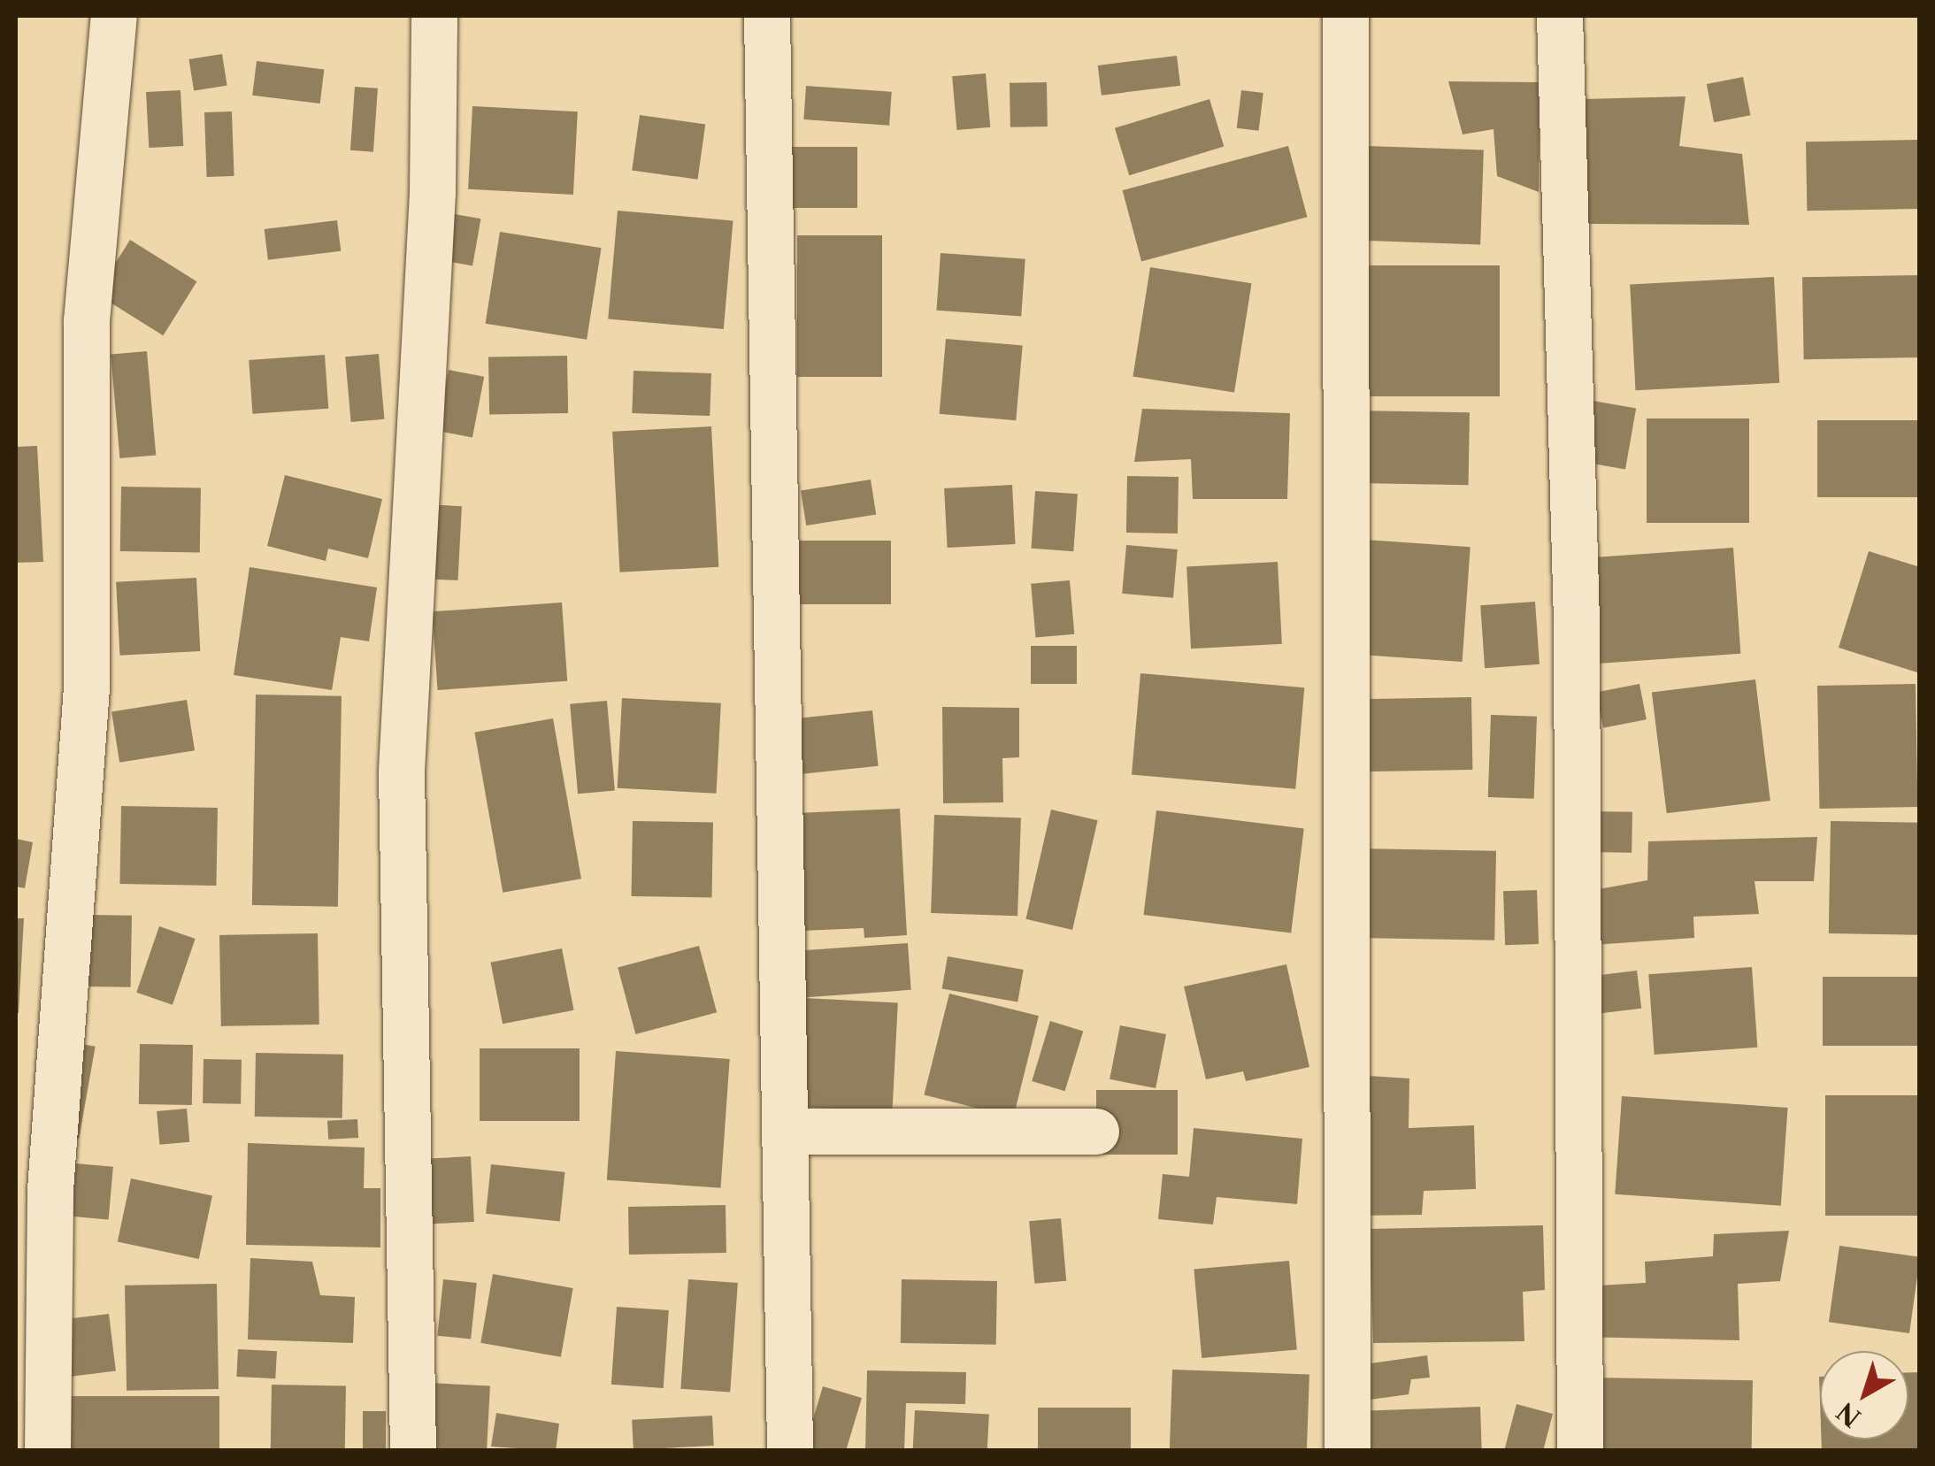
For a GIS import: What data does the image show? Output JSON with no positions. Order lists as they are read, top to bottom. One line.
{"north":"bottom left"}
